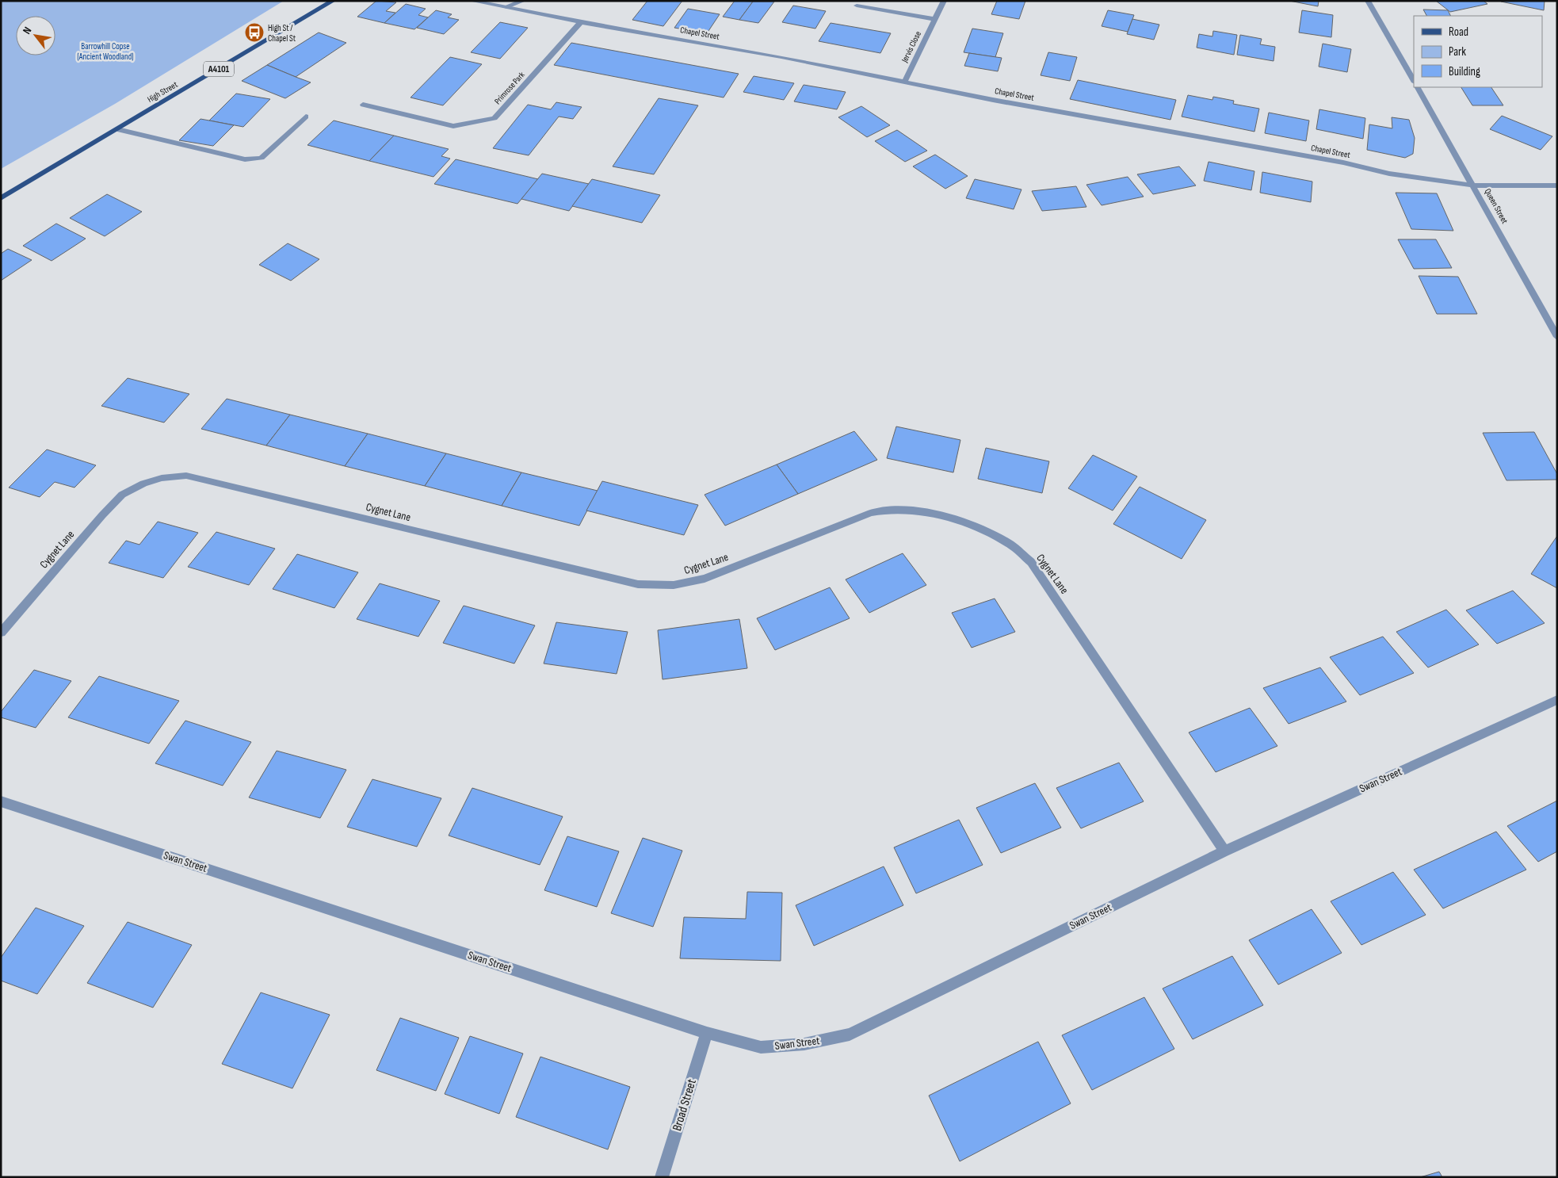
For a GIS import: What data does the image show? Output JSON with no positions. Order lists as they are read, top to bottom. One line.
{"streets":{"main road":["A4101","High Street"],"street":["Chapel Street","Jervis Close","Primrose Park","Queen Street","Cygnet Lane","Swan Street","Broad Street"]},"crossings":[["Chapel Street","Jervis Close"],["Chapel Street","Primrose Park"],["Chapel Street","Queen Street"],["Cygnet Lane","Swan Street"],["Swan Street","Broad Street"]],"parks":["Barrowhill Copse (Ancient Woodland)"],"places":{"bus stop":["High St / Chapel St"]},"legend":["Road","Park","Building"],"north":"top left"}
